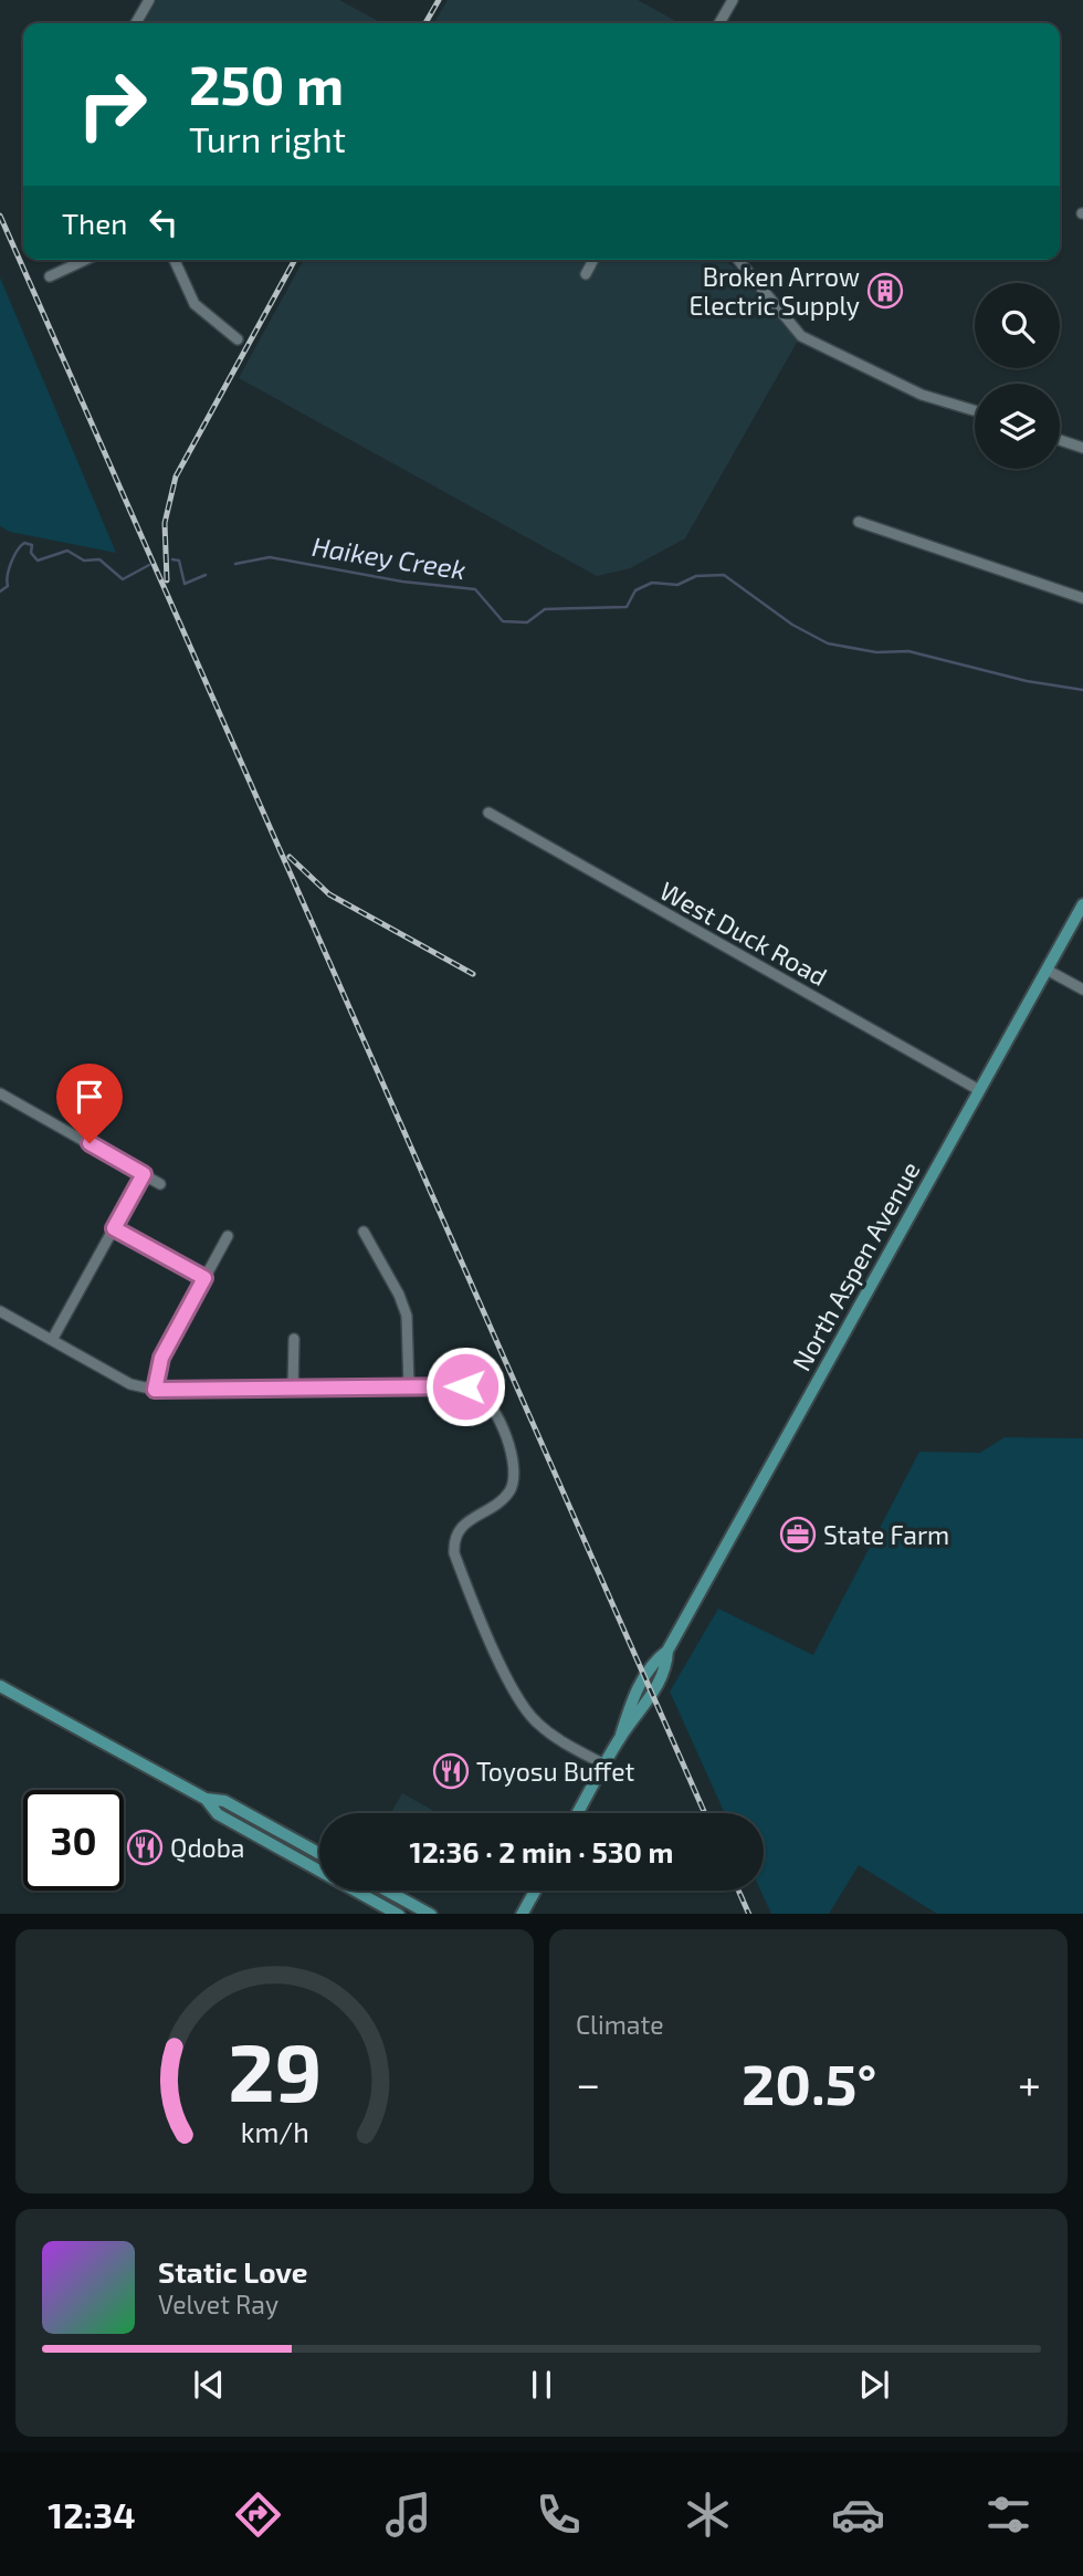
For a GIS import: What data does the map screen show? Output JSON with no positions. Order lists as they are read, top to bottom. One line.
{"streets":{"main road":["North Aspen Avenue"],"street":["West Duck Road"]},"crossings":[["West Duck Road","North Aspen Avenue"]],"water":["Haikey Creek"],"places":{"building":["Broken Arrow Electric Supply"],"office":["State Farm"],"restaurant":["Toyosu Buffet","Qdoba"]},"page":{"turn":["250 m","Turn right"],"then":"Then","limit":"30","trip":"12:36 · 2 min · 530 m","tile":"Climate","heat":["−","20.5°","+"],"song":["Static Love","Velvet Ray"],"tabs":"12:34","gauge":["29","km/h"]}}
